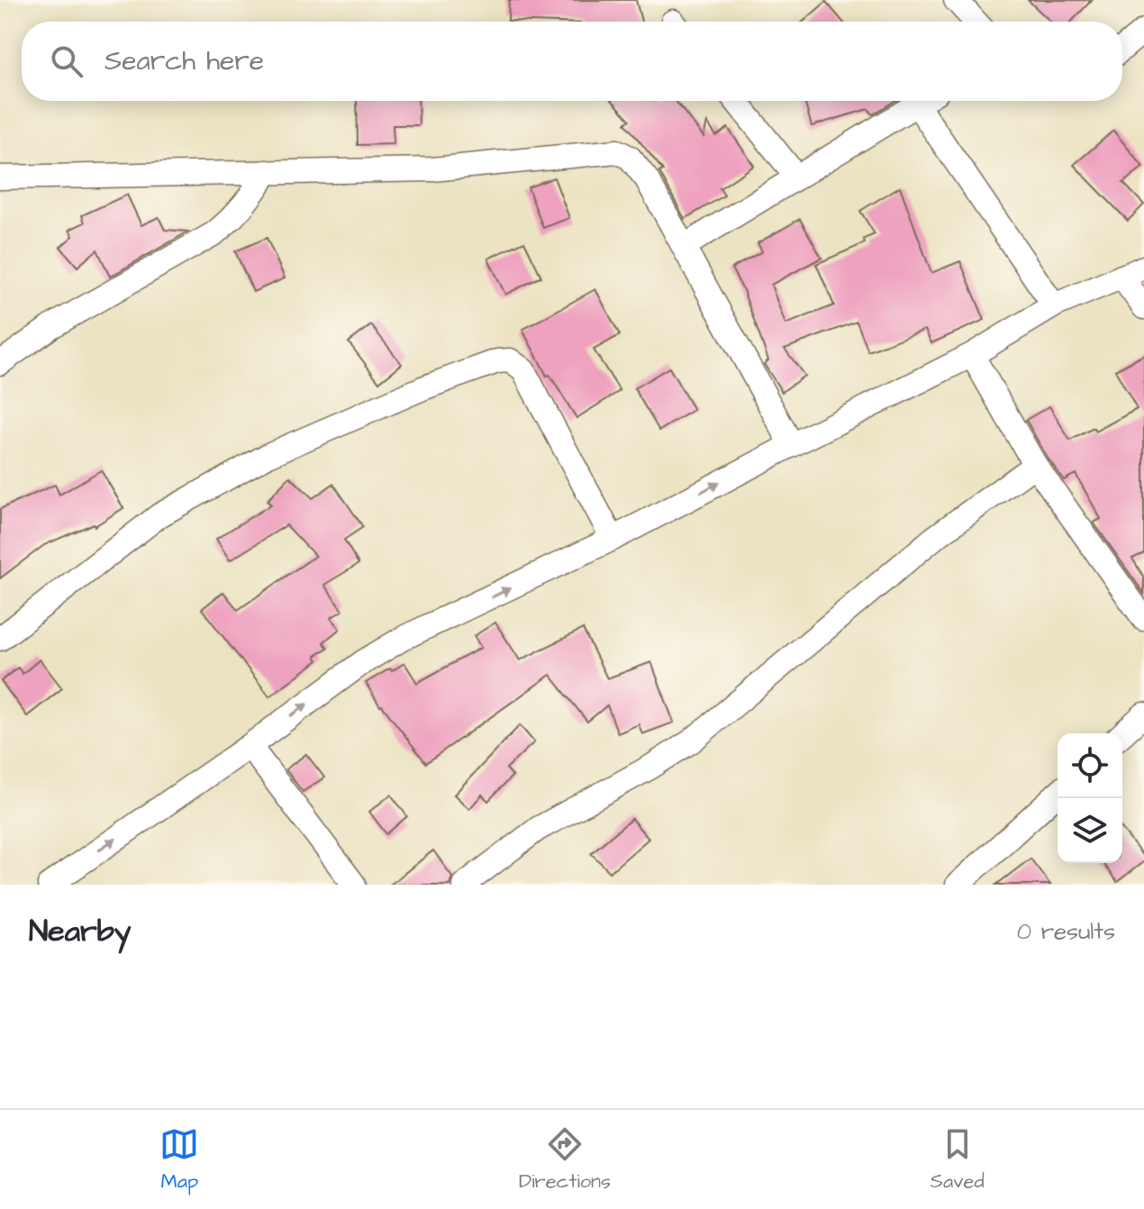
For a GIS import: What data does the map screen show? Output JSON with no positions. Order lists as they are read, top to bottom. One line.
{"page":{"search":"Search here","heading":["Nearby","0 results"],"nav":["Map","Directions","Saved"]}}
